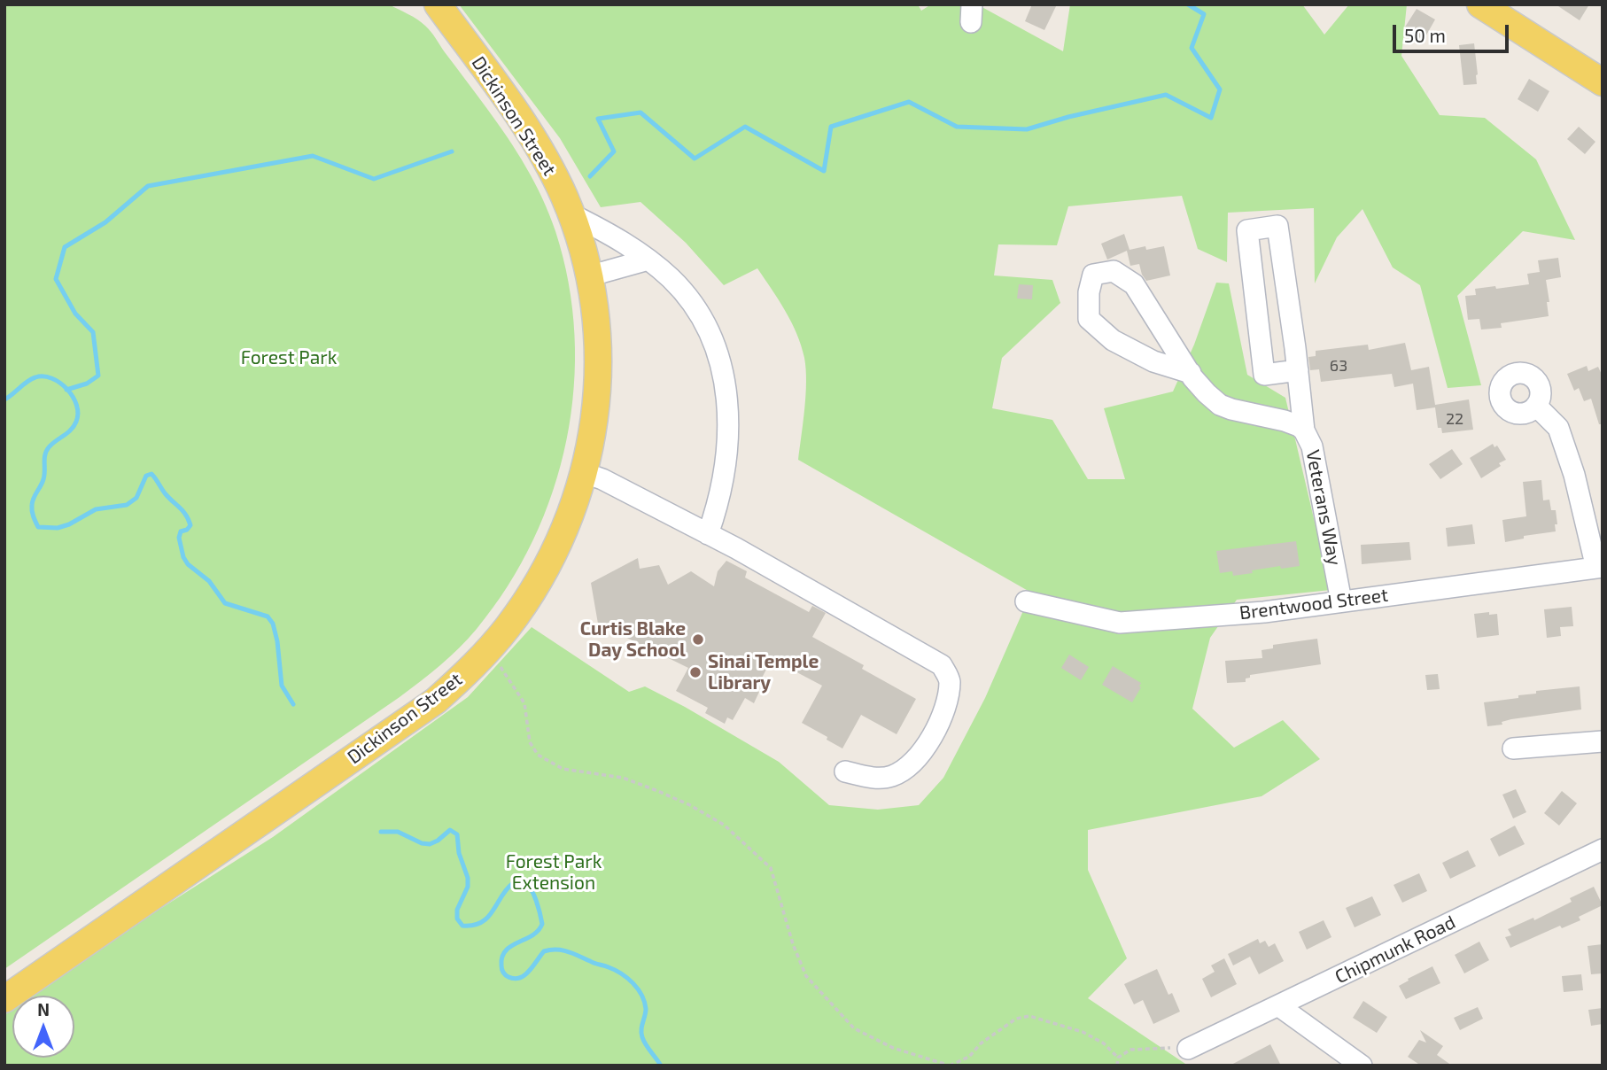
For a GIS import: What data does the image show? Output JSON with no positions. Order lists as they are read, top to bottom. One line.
{"streets":{"main road":["Dickinson Street"],"street":["Veterans Way","Brentwood Street","Chipmunk Road"]},"crossings":[["Veterans Way","Brentwood Street"]],"parks":["Forest Park","Forest Park Extension"],"places":["Curtis Blake Day School","Sinai Temple Library"],"house_numbers":["63","22"],"scale_bar":"50 m","north":"top"}
